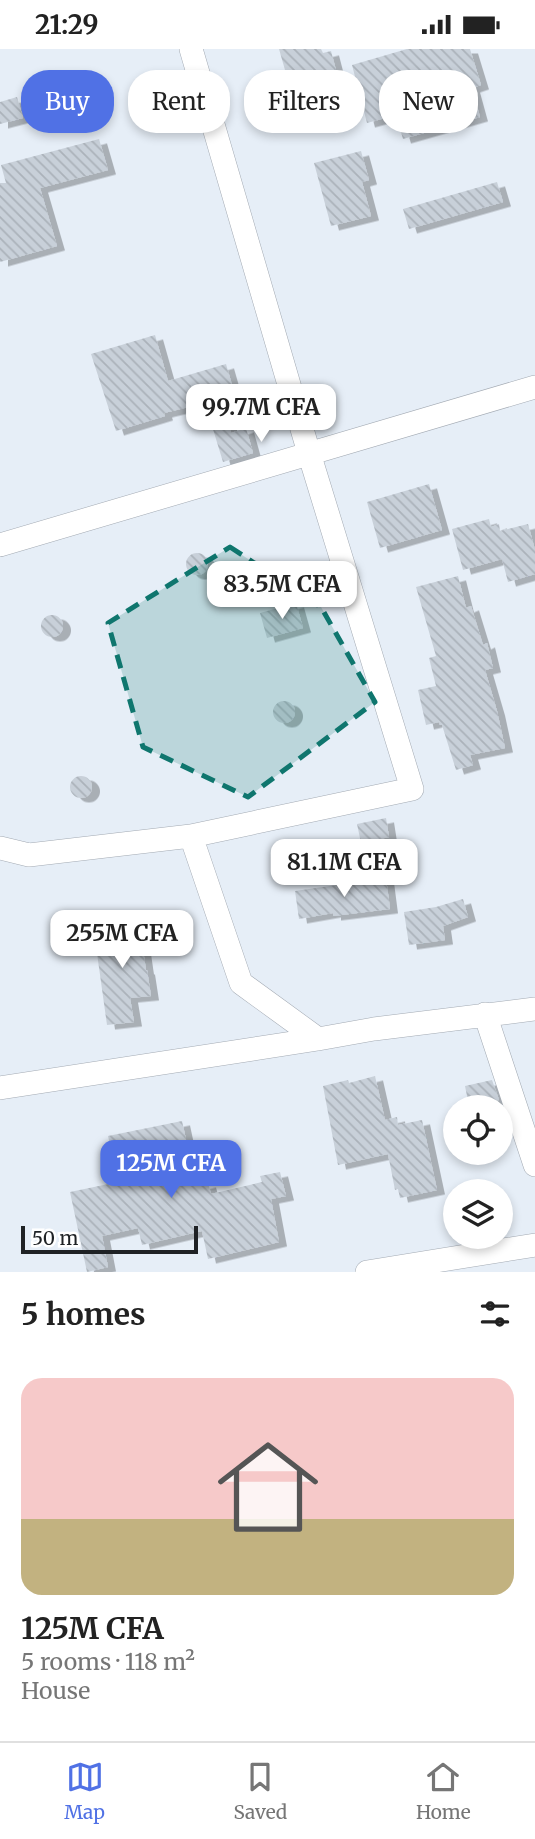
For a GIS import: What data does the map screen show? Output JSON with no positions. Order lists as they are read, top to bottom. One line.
{"scale_bar":"50 m","page":{"status":"21:29","chip":["Buy","Rent","Filters","New"],"price":["99.7M CFA","83.5M CFA","81.1M CFA","255M CFA","125M CFA"],"scale":"50 m","heading":"5 homes","list":[{"name":"125M CFA","note":"5 rooms · 118 m² · House"}],"tabs":["Map","Saved","Home"]}}
